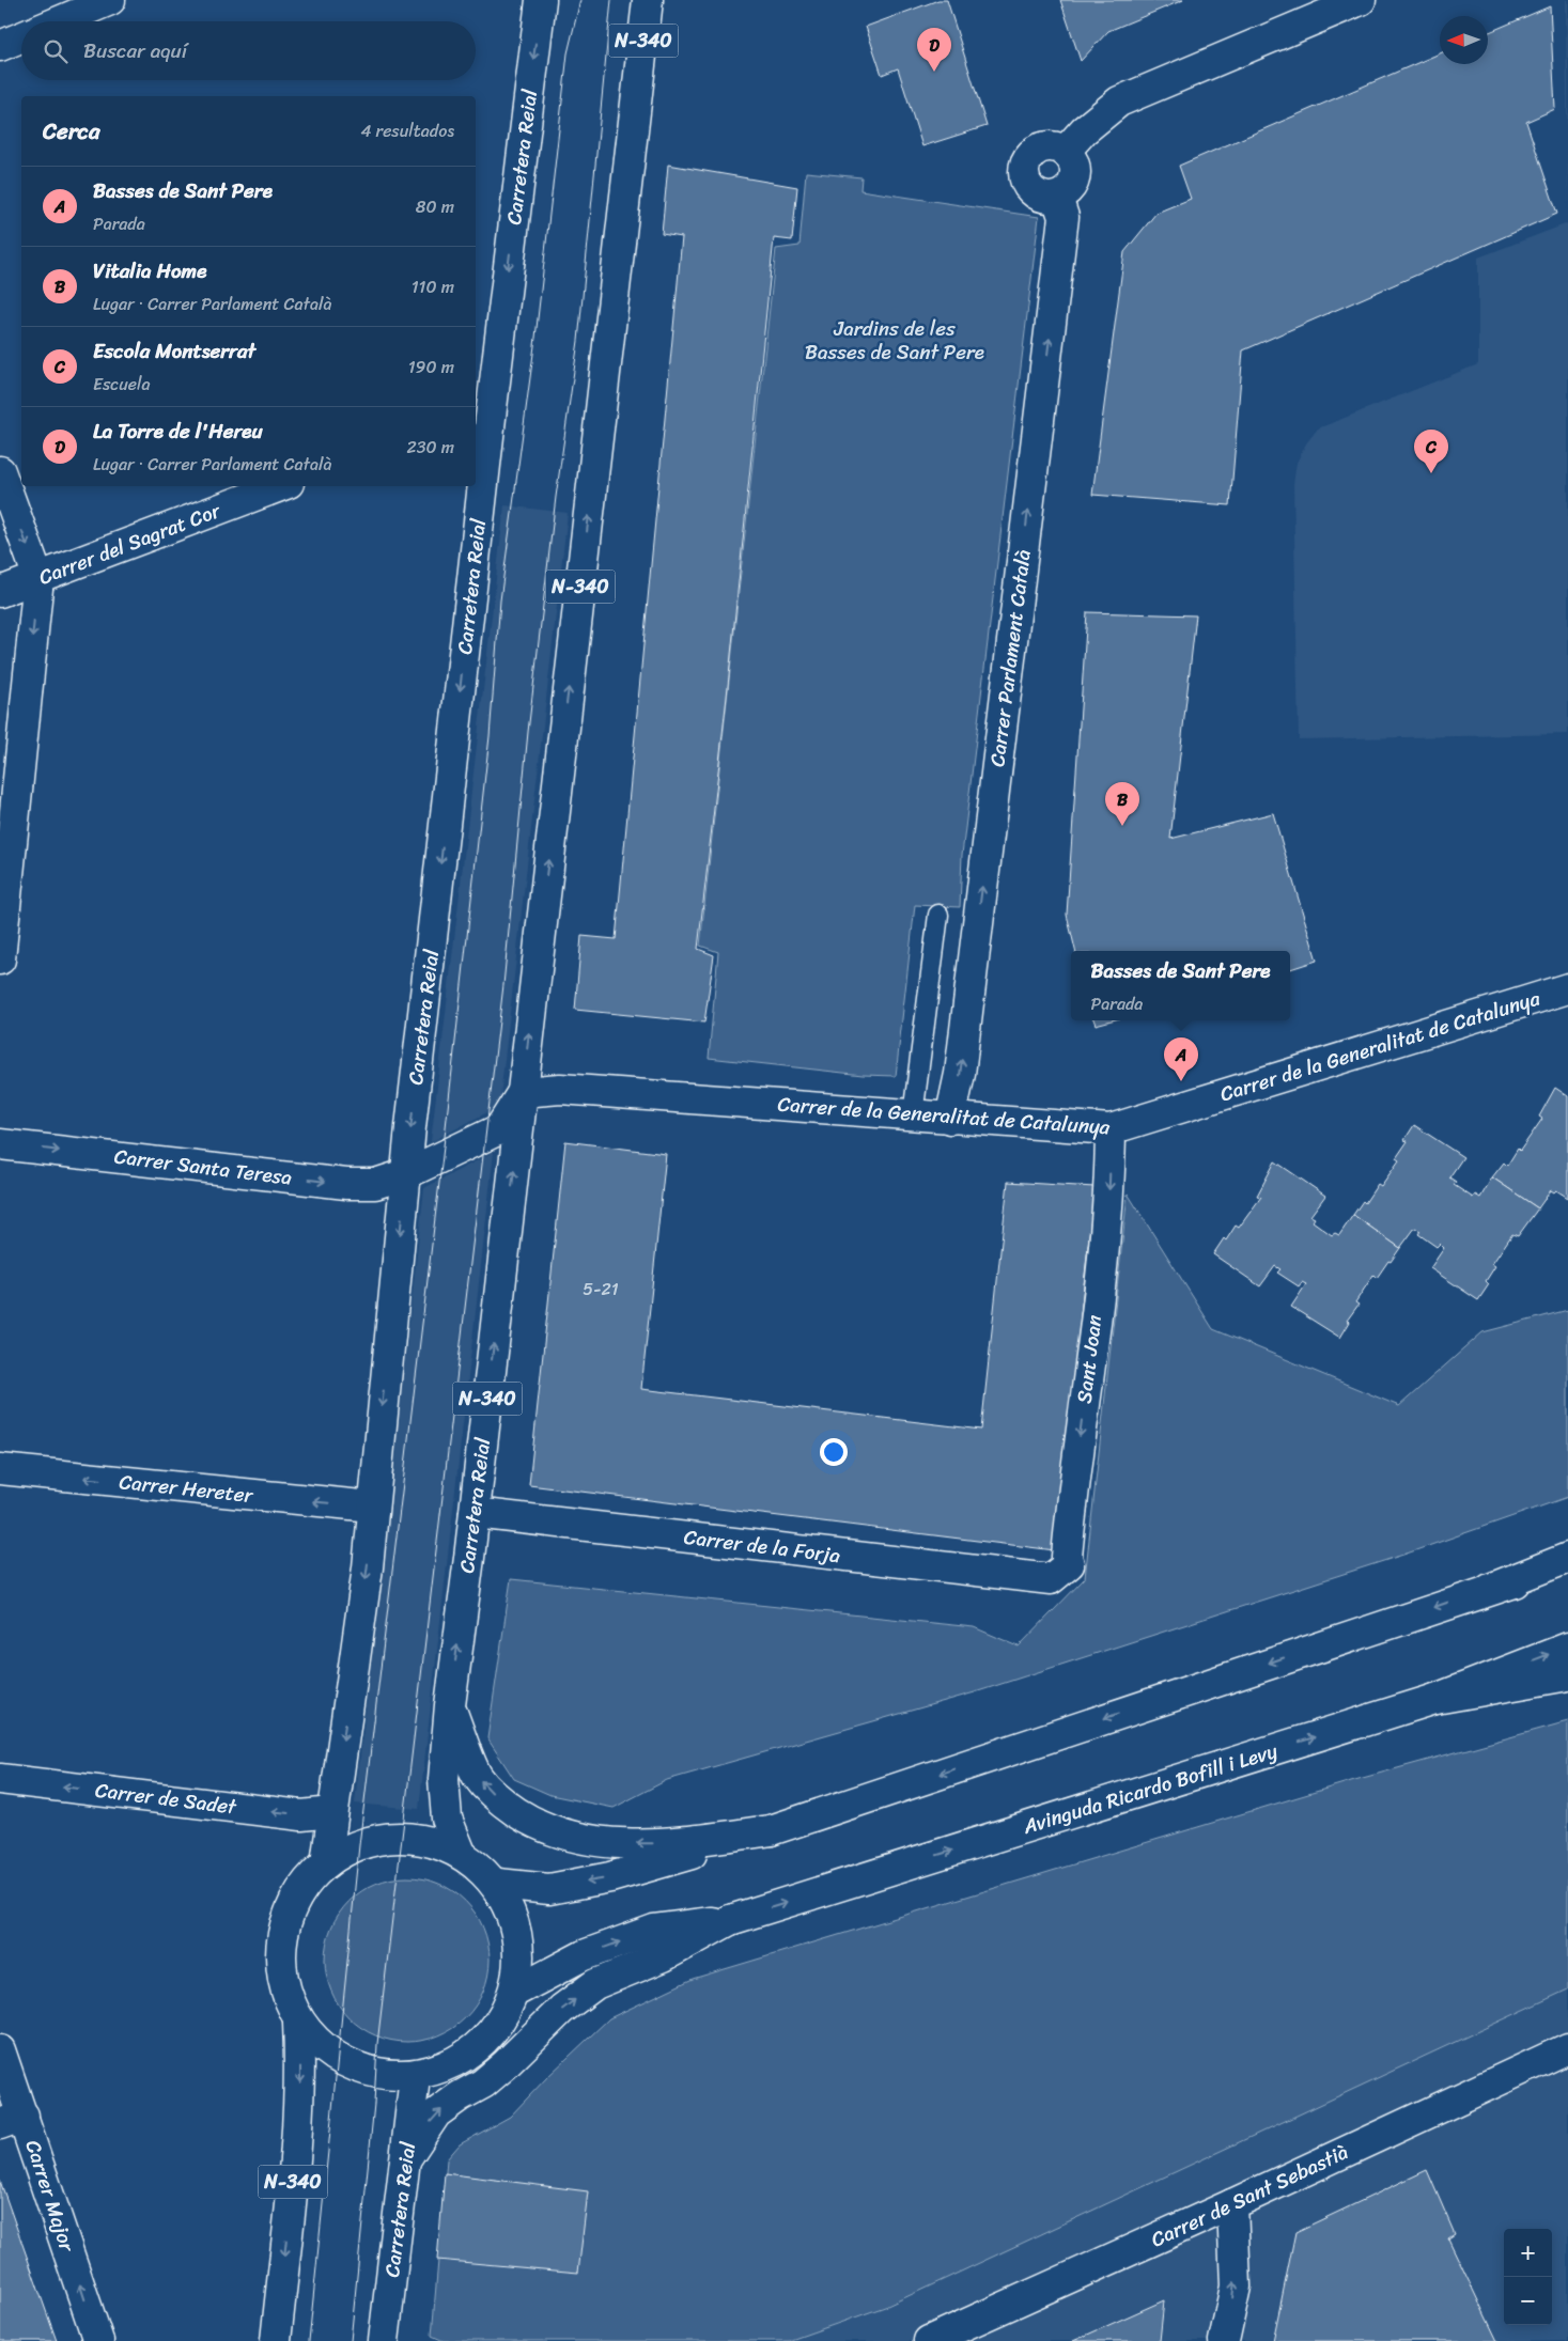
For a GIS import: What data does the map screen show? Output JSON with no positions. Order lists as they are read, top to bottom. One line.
{"streets":{"main road":["N-340","Carretera Reial","Carrer del Sagrat Cor","Carrer Parlament Català","Carrer de la Generalitat de Catalunya","Carrer Santa Teresa","Sant Joan","Carrer Hereter","Carrer de la Forja","Avinguda Ricardo Bofill i Levy","Carrer de Sadet","Carrer Major","Carrer de Sant Sebastià"]},"crossings":[["N-340","Carretera Reial"],["Carretera Reial","Carrer de la Generalitat de Catalunya"],["Carretera Reial","Carrer Santa Teresa"],["Carretera Reial","Carrer Hereter"],["Carretera Reial","Carrer de la Forja"],["Carretera Reial","Carrer de Sadet"],["Carrer Parlament Català","Carrer de la Generalitat de Catalunya"],["Carrer de la Generalitat de Catalunya","Sant Joan"],["Sant Joan","Carrer de la Forja"]],"one_way":["Carrer Parlament Català","Carrer Santa Teresa","Sant Joan","Carrer Hereter","Carrer de Sadet"],"parks":["Jardins de les Basses de Sant Pere"],"house_numbers":["5-21"],"north":"left","page":{"search":"Buscar aquí","pins":["D","C","B","A"],"heading":["Cerca","4 resultados"],"list":[{"mark":"A","name":"Basses de Sant Pere","note":"Parada","value":"80 m"},{"mark":"B","name":"Vitalia Home","note":"Lugar · Carrer Parlament Català","value":"110 m"},{"mark":"C","name":"Escola Montserrat","note":"Escuela","value":"190 m"},{"mark":"D","name":"La Torre de l'Hereu","note":"Lugar · Carrer Parlament Català","value":"230 m"}],"popup":["Basses de Sant Pere","Parada"],"map_buttons":["+","−"]}}
